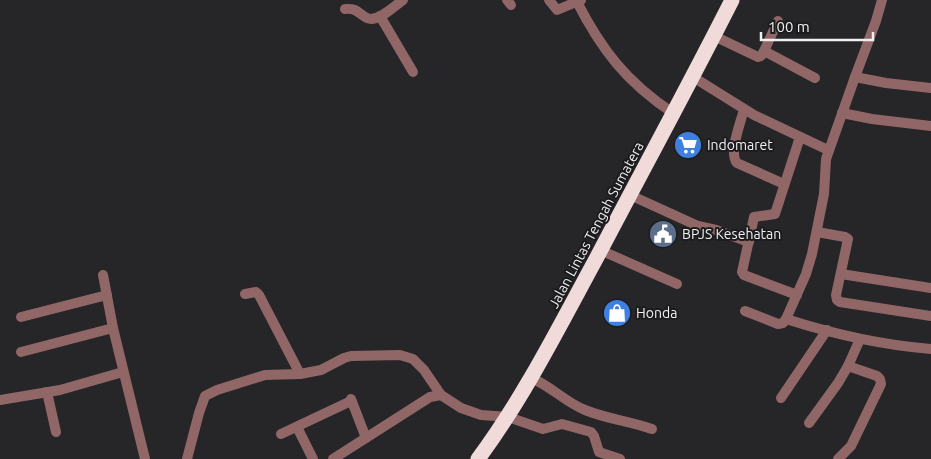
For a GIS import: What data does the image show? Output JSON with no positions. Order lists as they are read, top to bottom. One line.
{"streets":{"highway":["Jalan Lintas Tengah Sumatera"]},"places":{"supermarket":["Indomaret"],"public building":["BPJS Kesehatan"],"shop":["Honda"]},"scale_bar":"100 m"}
